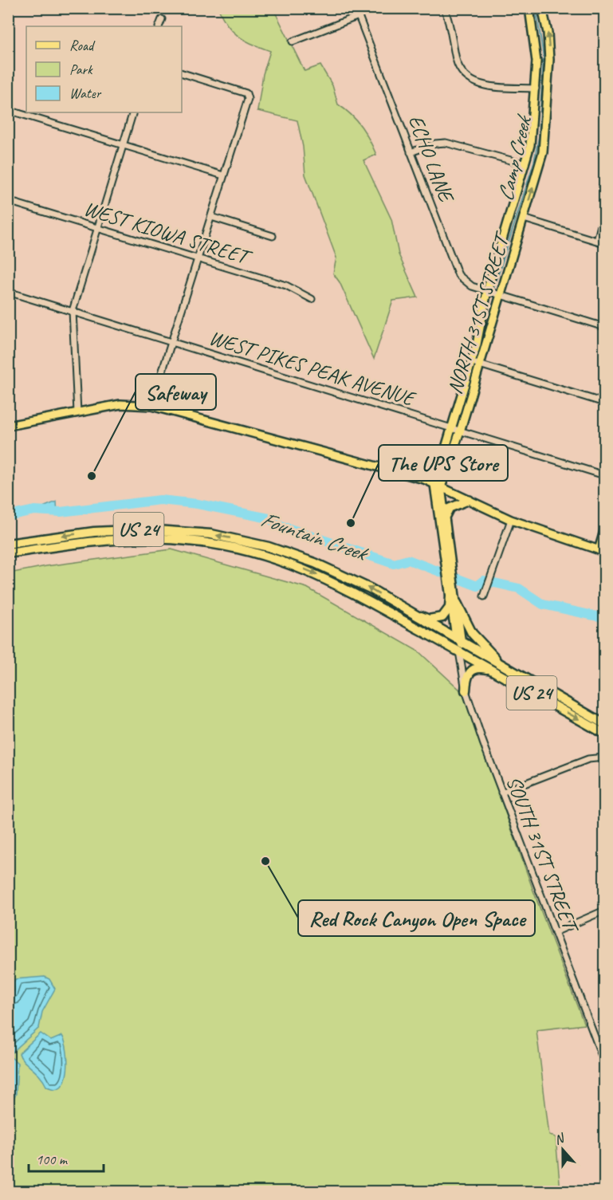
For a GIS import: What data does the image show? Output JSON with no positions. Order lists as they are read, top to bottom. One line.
{"streets":{"highway":["US 24"],"main road":["NORTH 31ST STREET","SOUTH 31ST STREET"],"street":["ECHO LANE","WEST KIOWA STREET","WEST PIKES PEAK AVENUE"]},"crossings":[["ECHO LANE","NORTH 31ST STREET"],["NORTH 31ST STREET","WEST PIKES PEAK AVENUE"],["NORTH 31ST STREET","SOUTH 31ST STREET"],["WEST PIKES PEAK AVENUE","SOUTH 31ST STREET"],["US 24","SOUTH 31ST STREET"]],"water":["Camp Creek","Fountain Creek"],"places":["Safeway","The UPS Store","Red Rock Canyon Open Space"],"legend":["Road","Park","Water"],"scale_bar":"100 m","north":"top"}
